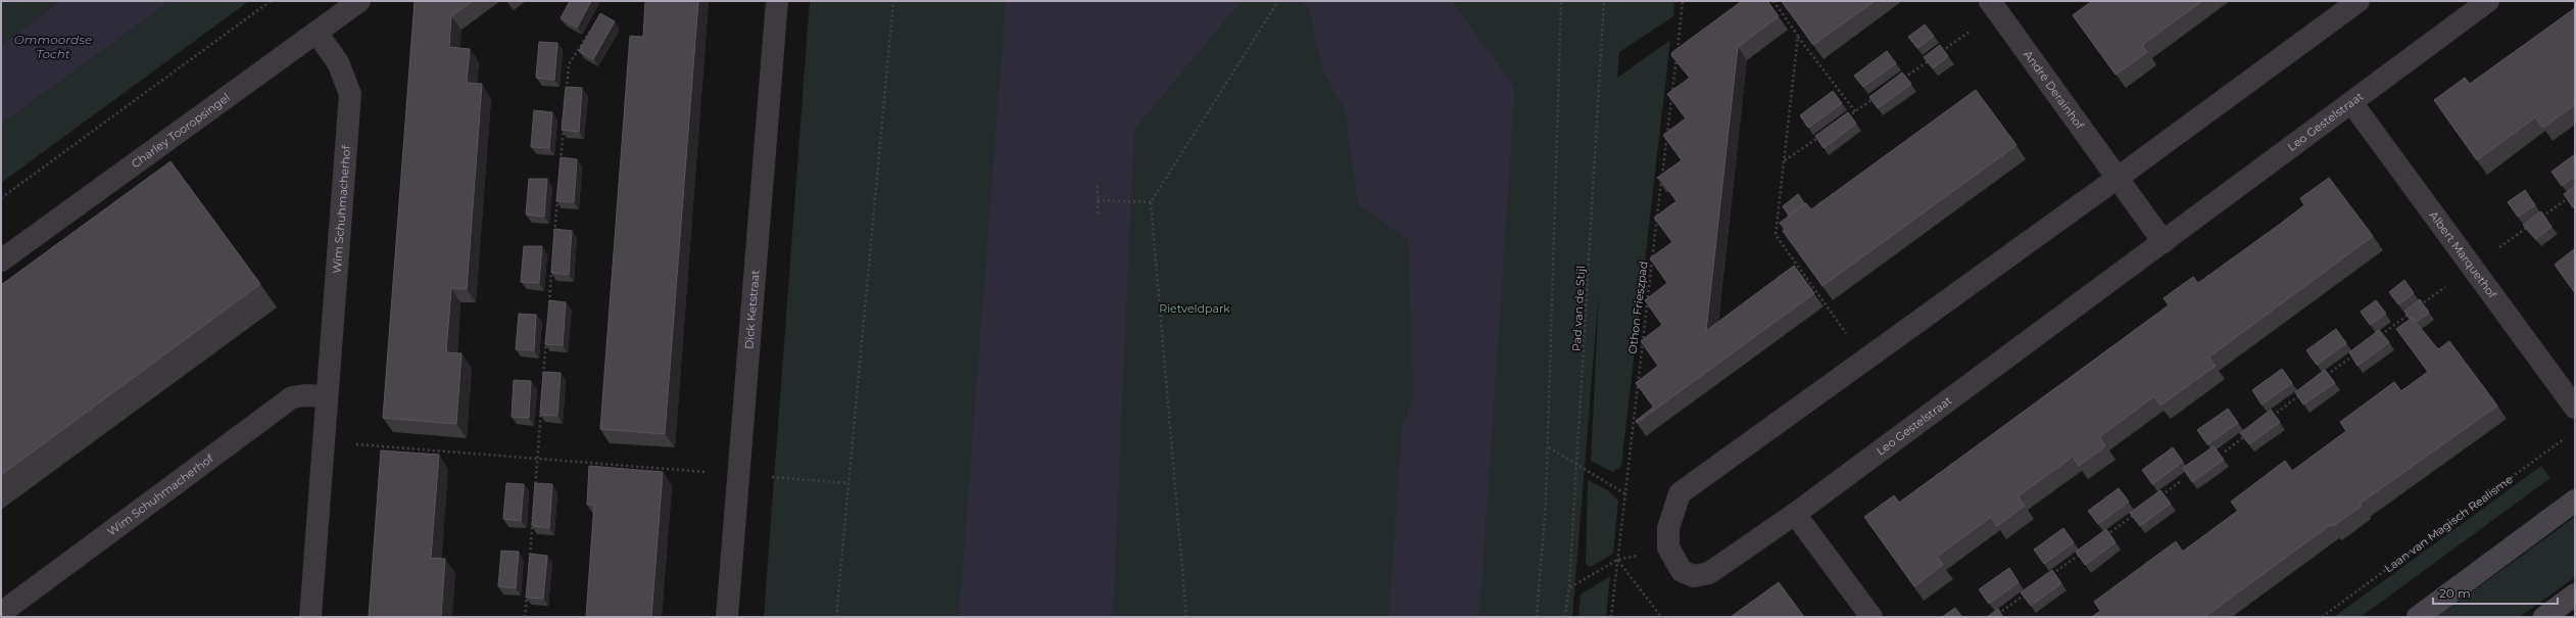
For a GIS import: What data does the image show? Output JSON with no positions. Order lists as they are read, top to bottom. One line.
{"streets":{"street":["André Derainhof","Leo Gestelstraat","Charley Tooropsingel","Wim Schuhmacherhof","Albert Marquethof","Dick Ketstraat"],"path":["Othon Frieszpad","Pad van de Stijl","Laan van Magisch Realisme"]},"crossings":[["André Derainhof","Leo Gestelstraat"],["Leo Gestelstraat","Albert Marquethof"],["Charley Tooropsingel","Wim Schuhmacherhof"]],"water":["Ommoordse Tocht"],"parks":["Rietveldpark"],"scale_bar":"20 m"}
